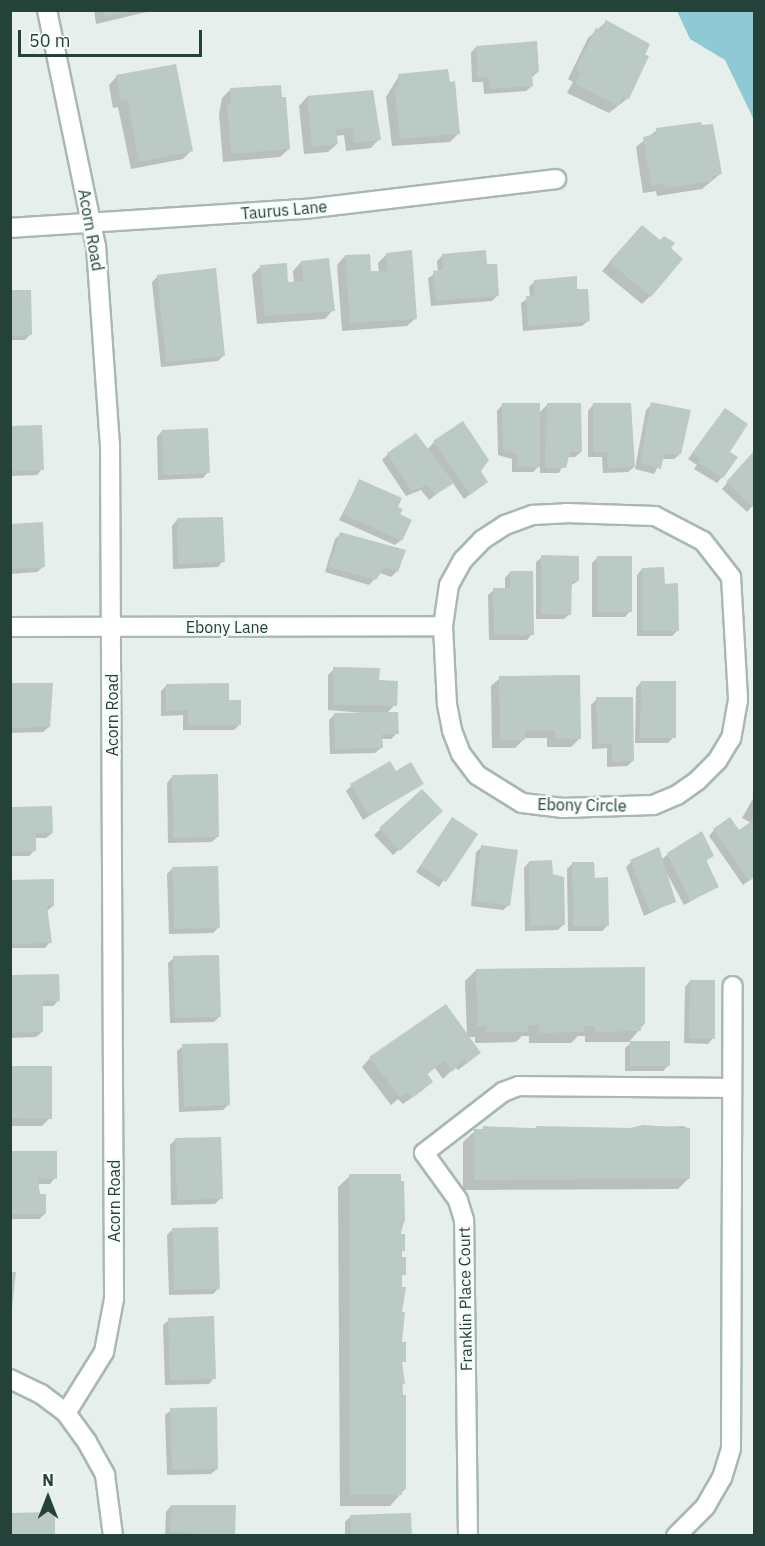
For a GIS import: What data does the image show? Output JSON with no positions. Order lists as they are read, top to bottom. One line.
{"streets":{"street":["Taurus Lane","Acorn Road","Ebony Lane","Ebony Circle","Franklin Place Court"]},"crossings":[["Taurus Lane","Acorn Road"],["Acorn Road","Ebony Lane"],["Ebony Lane","Ebony Circle"]],"scale_bar":"50 m","north":"top"}
